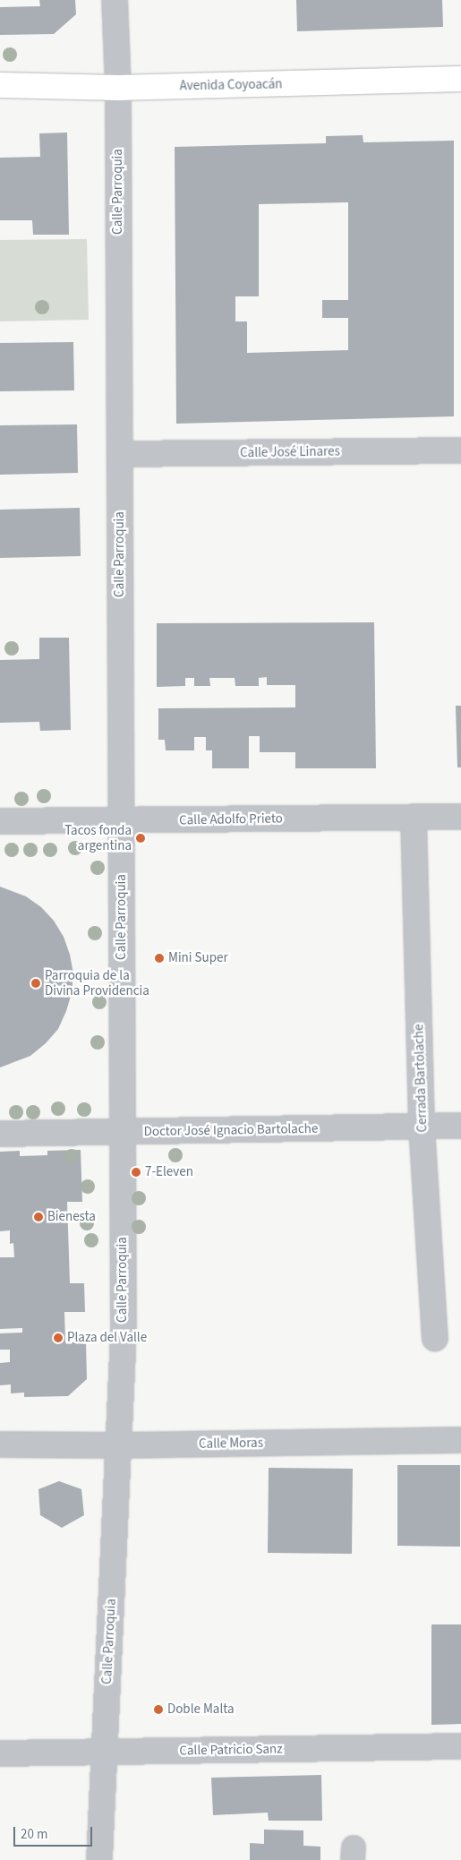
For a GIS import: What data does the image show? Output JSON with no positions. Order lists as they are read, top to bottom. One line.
{"streets":{"main road":["Avenida Coyoacán"],"street":["Calle Parroquia","Calle José Linares","Calle Adolfo Prieto","Cerrada Bartolache","Doctor José Ignacio Bartolache","Calle Moras","Calle Patricio Sanz"]},"crossings":[["Avenida Coyoacán","Calle Parroquia"],["Calle Parroquia","Calle José Linares"],["Calle Parroquia","Calle Adolfo Prieto"],["Calle Parroquia","Doctor José Ignacio Bartolache"],["Calle Parroquia","Calle Moras"],["Calle Parroquia","Calle Patricio Sanz"],["Calle Adolfo Prieto","Cerrada Bartolache"],["Cerrada Bartolache","Doctor José Ignacio Bartolache"]],"places":["Tacos fonda argentina","Mini Super","Parroquia de la Divina Providencia","7-Eleven","Bienesta","Plaza del Valle","Doble Malta"],"scale_bar":"20 m"}
